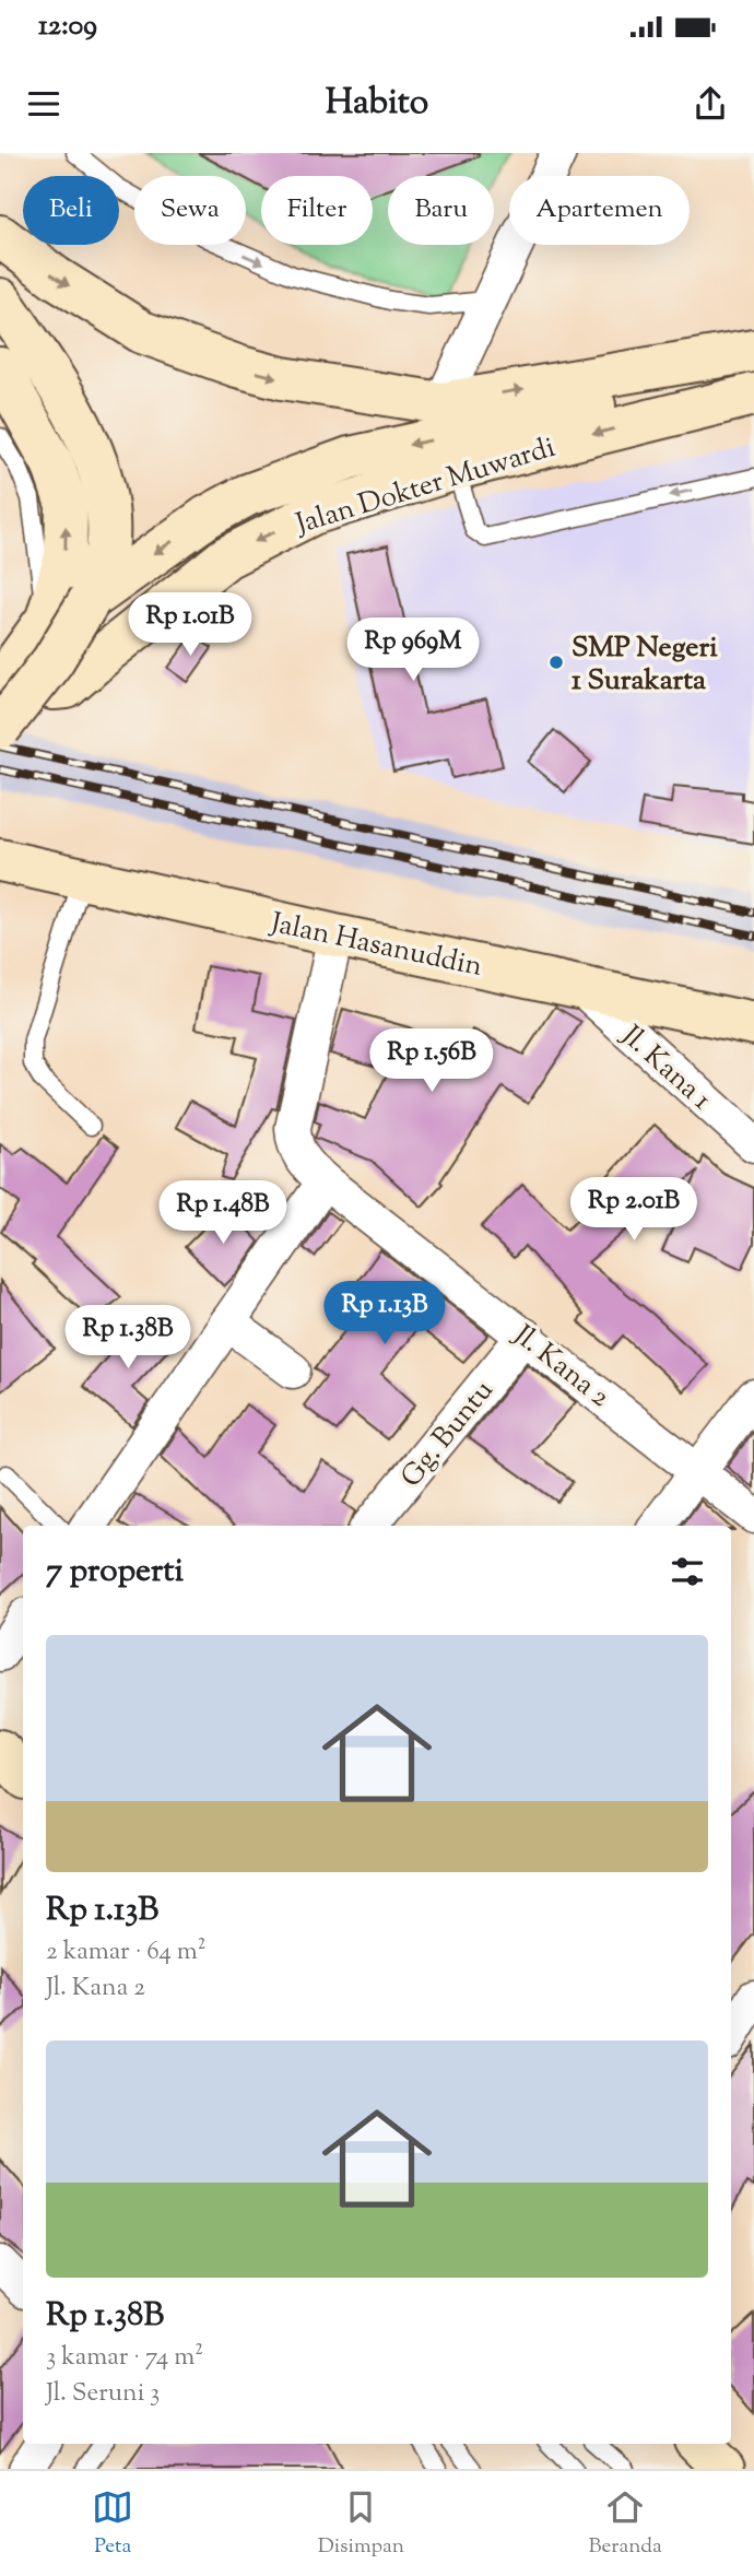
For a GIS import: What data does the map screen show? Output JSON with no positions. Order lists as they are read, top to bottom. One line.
{"streets":{"main road":["Jalan Dokter Muwardi","Jalan Hasanuddin"],"street":["Jl. Kana 1","Jl. Kana 2","Gg. Buntu"]},"crossings":[["Jalan Hasanuddin","Jl. Kana 1"],["Jalan Hasanuddin","Jl. Kana 2"],["Jl. Kana 2","Gg. Buntu"]],"places":["SMP Negeri 1 Surakarta"],"page":{"status":"12:09","header":"Habito","chip":["Beli","Sewa","Filter","Baru","Apartemen"],"price":["Rp 1.01B","Rp 969M","Rp 1.56B","Rp 2.01B","Rp 1.48B","Rp 1.13B","Rp 1.38B"],"heading":"7 properti","list":[{"name":"Rp 1.13B","note":"2 kamar · 64 m² · Jl. Kana 2"},{"name":"Rp 1.38B","note":"3 kamar · 74 m² · Jl. Seruni 3"}],"tabs":["Peta","Disimpan","Beranda"]}}
